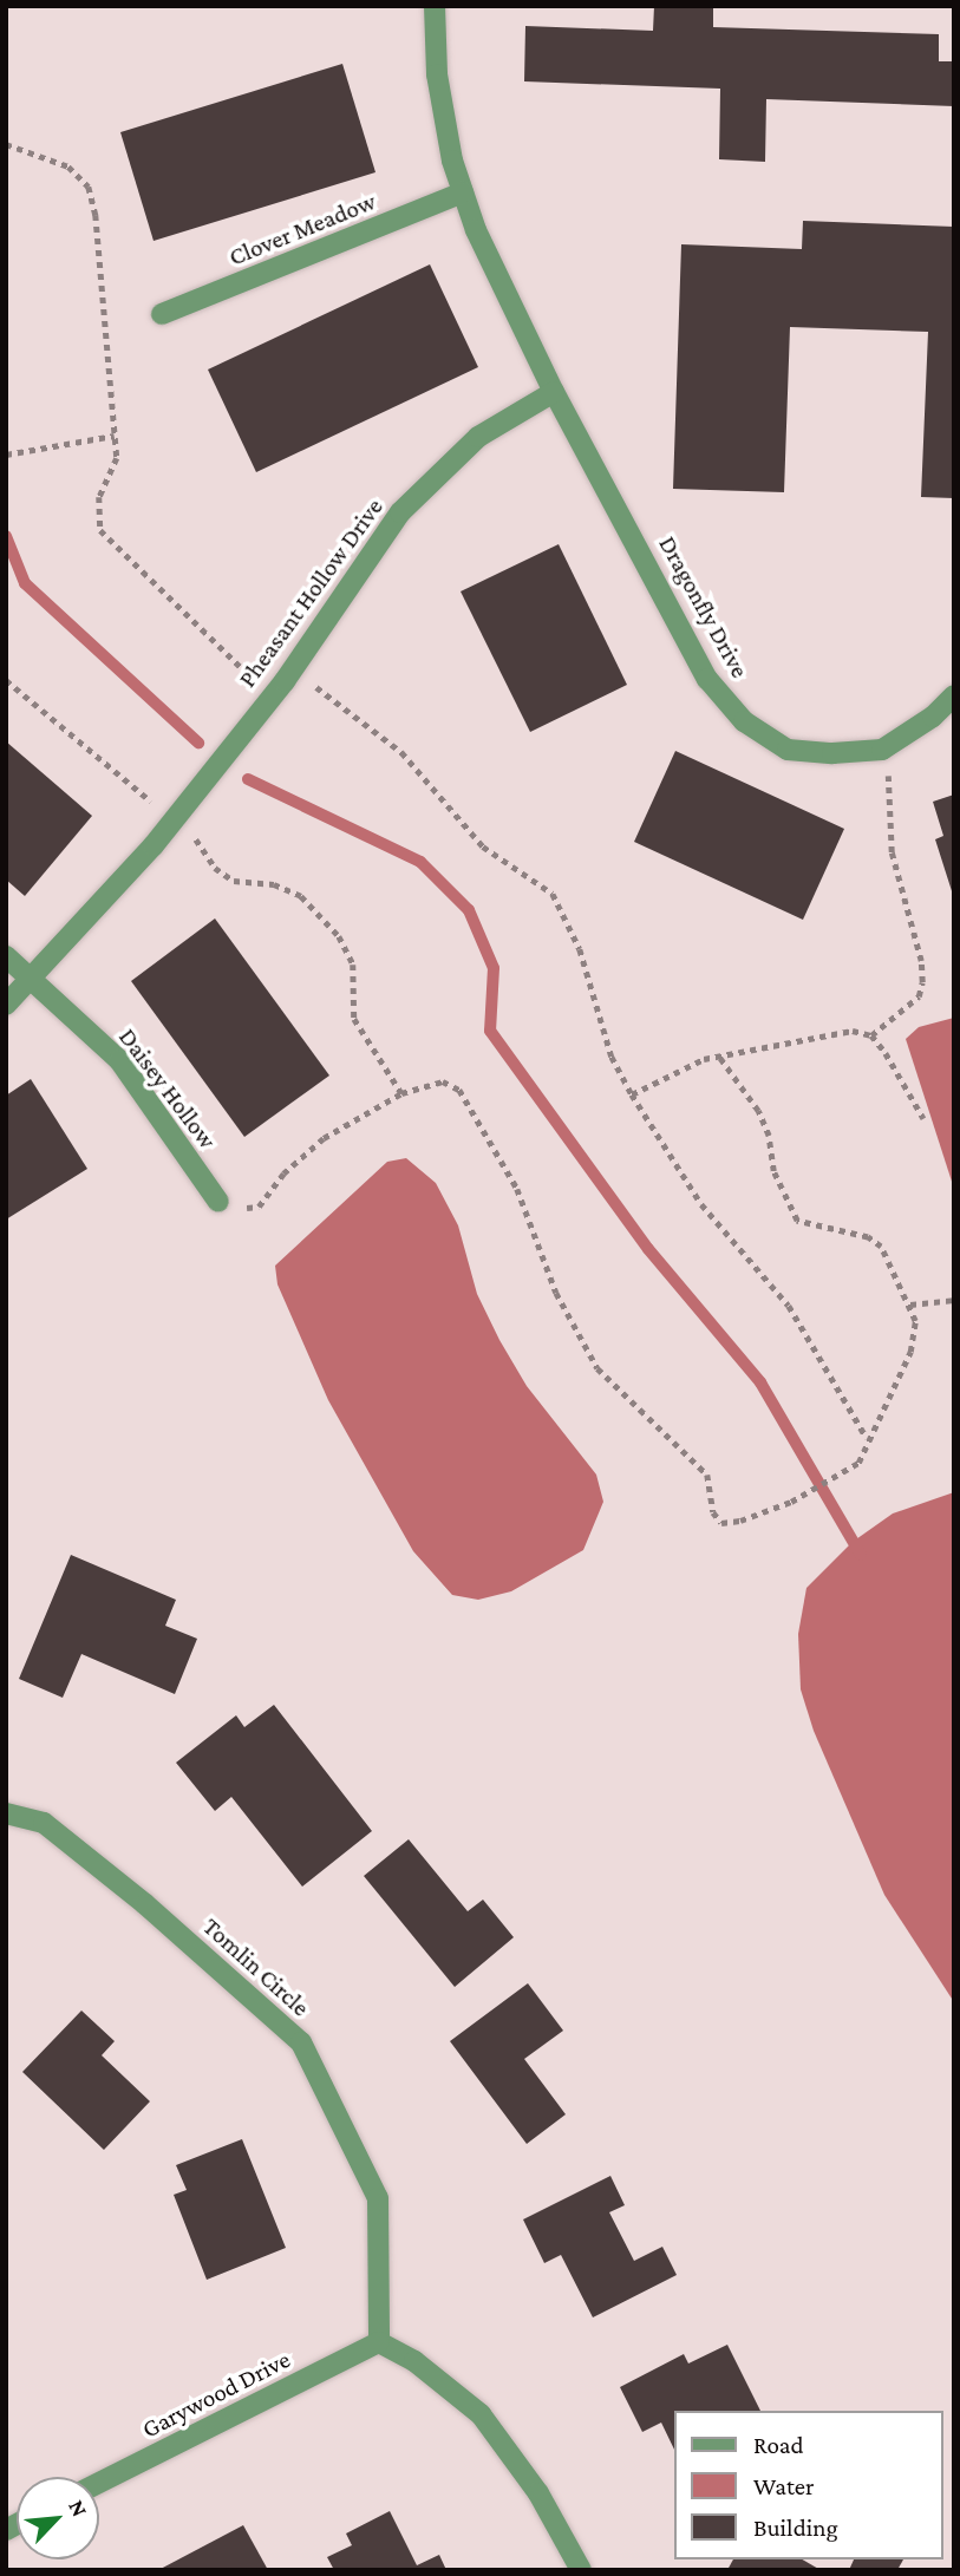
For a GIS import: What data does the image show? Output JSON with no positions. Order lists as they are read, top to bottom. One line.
{"streets":{"street":["Clover Meadow","Pheasant Hollow Drive","Dragonfly Drive","Daisey Hollow","Tomlin Circle","Garywood Drive"]},"crossings":[["Pheasant Hollow Drive","Dragonfly Drive"],["Pheasant Hollow Drive","Daisey Hollow"],["Tomlin Circle","Garywood Drive"]],"legend":["Road","Water","Building"],"north":"top right"}
